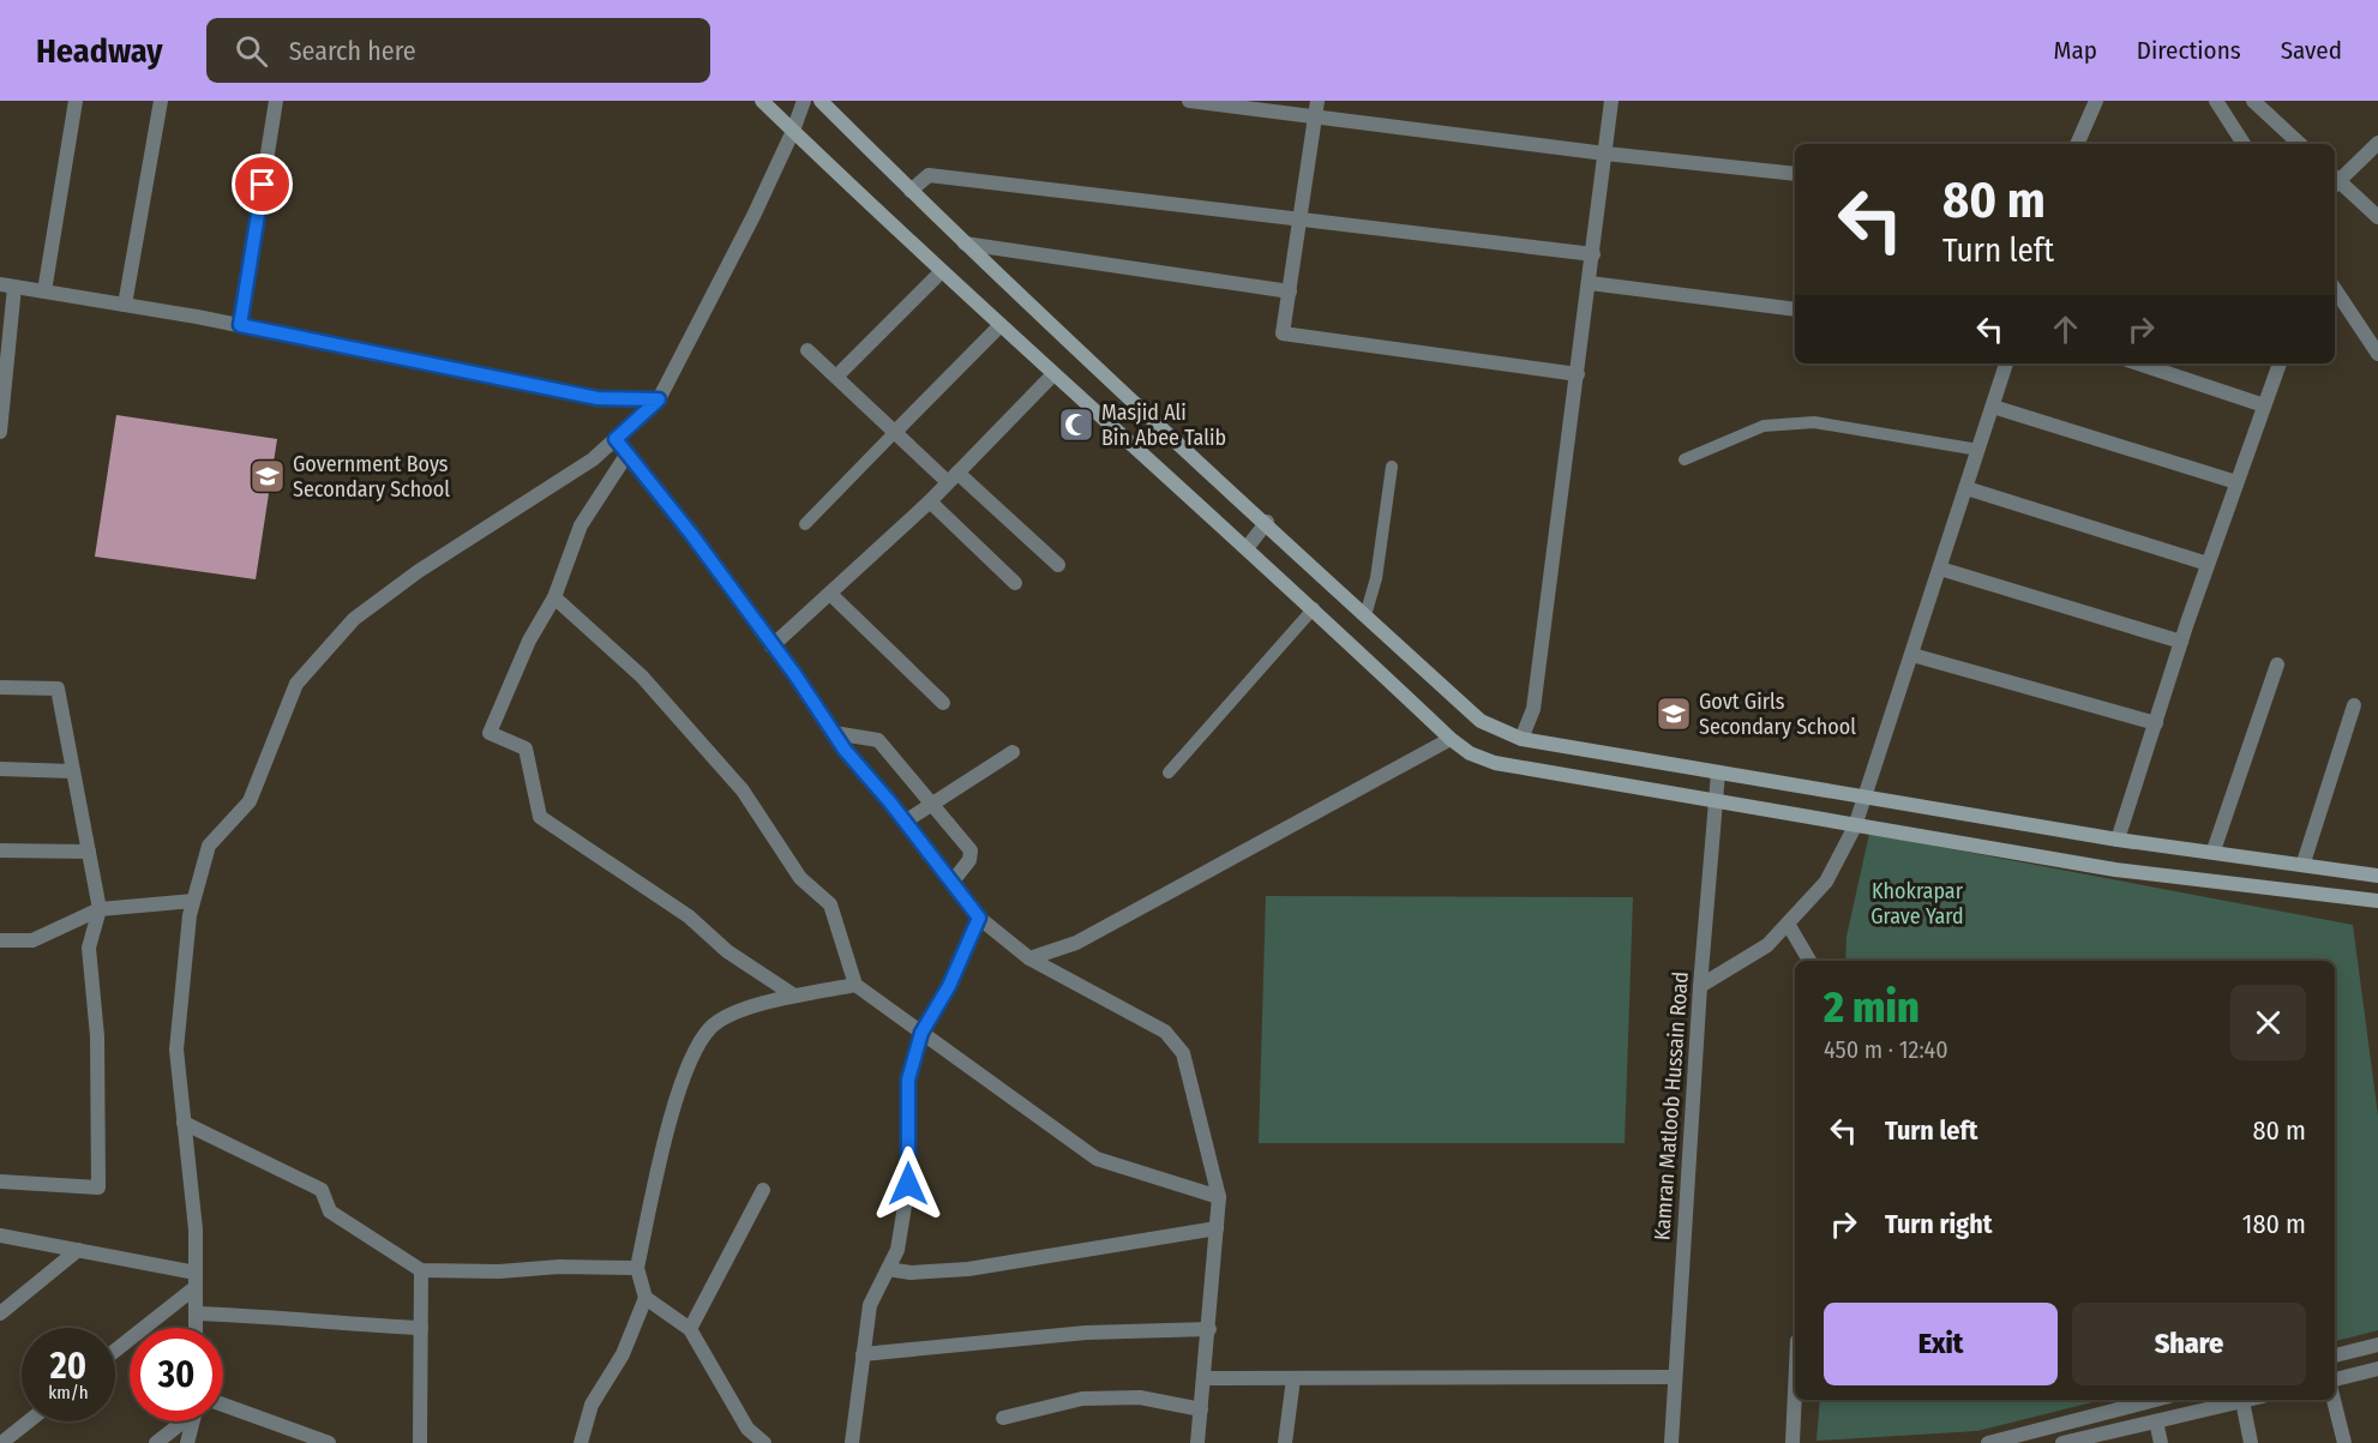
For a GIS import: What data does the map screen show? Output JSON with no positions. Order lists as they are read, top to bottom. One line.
{"streets":{"street":["Kamran Matloob Hussain Road"]},"parks":["Khokrapar Grave Yard"],"places":{"mosque":["Masjid Ali Bin Abee Talib"],"school or university":["Government Boys Secondary School","Govt Girls Secondary School"]},"page":{"header":"Headway","search":"Search here","nav":["Map","Directions","Saved"],"turn":["80 m","Turn left"],"heading":["2 min","450 m · 12:40"],"list":[{"name":"Turn left","value":"80 m"},{"name":"Turn right","value":"180 m"}],"buttons":["Exit","Share"],"speed":"20 km/h","limit":"30"}}
